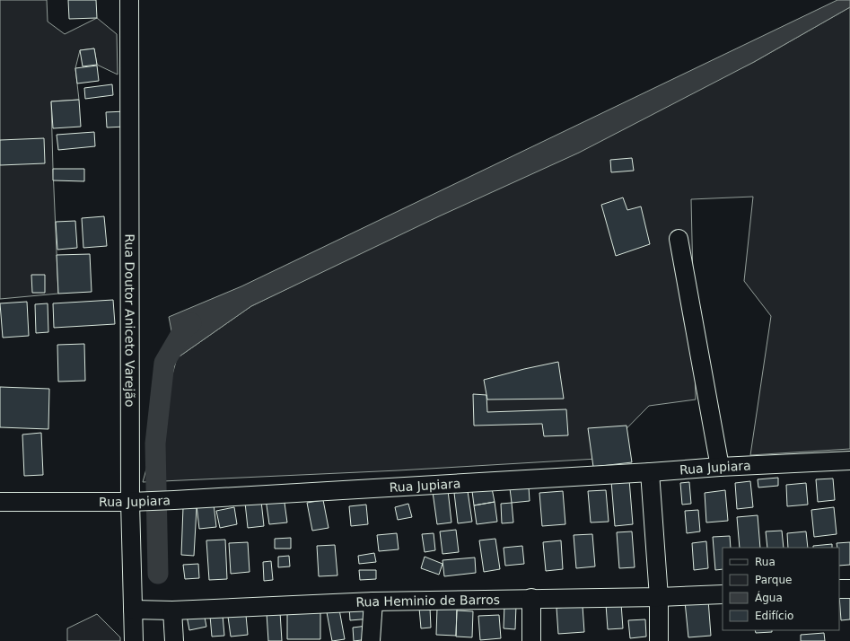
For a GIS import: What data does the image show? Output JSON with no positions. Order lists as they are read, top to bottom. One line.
{"streets":{"street":["Rua Doutor Aniceto Varejão","Rua Jupiara","Rua Heminio de Barros"]},"crossings":[["Rua Doutor Aniceto Varejão","Rua Jupiara"],["Rua Doutor Aniceto Varejão","Rua Heminio de Barros"]],"legend":["Rua","Parque","Água","Edifício"]}
